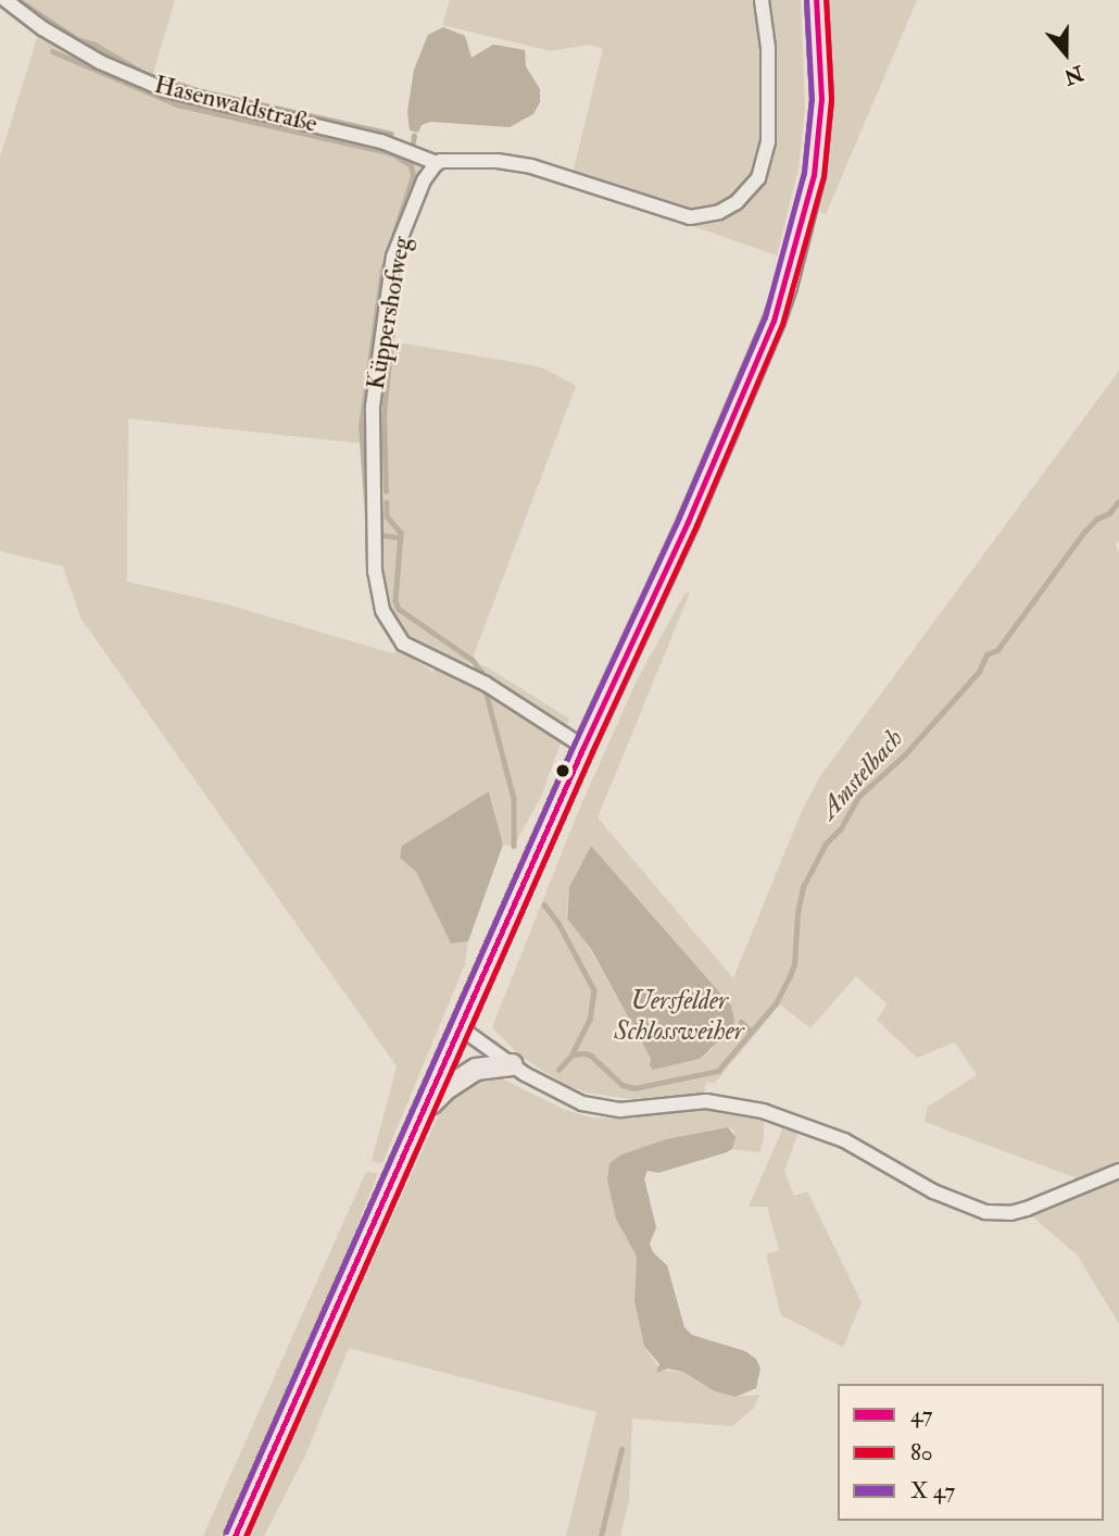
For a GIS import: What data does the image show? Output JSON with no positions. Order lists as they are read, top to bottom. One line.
{"streets":{"street":["Hasenwaldstraße","Küppershofweg"]},"crossings":[["Hasenwaldstraße","Küppershofweg"]],"water":["Amstelbach","Uersfelder Schlossweiher"],"lines":["transit line 47","transit line 80"],"legend":["47","80","X 47"],"north":"bottom"}
